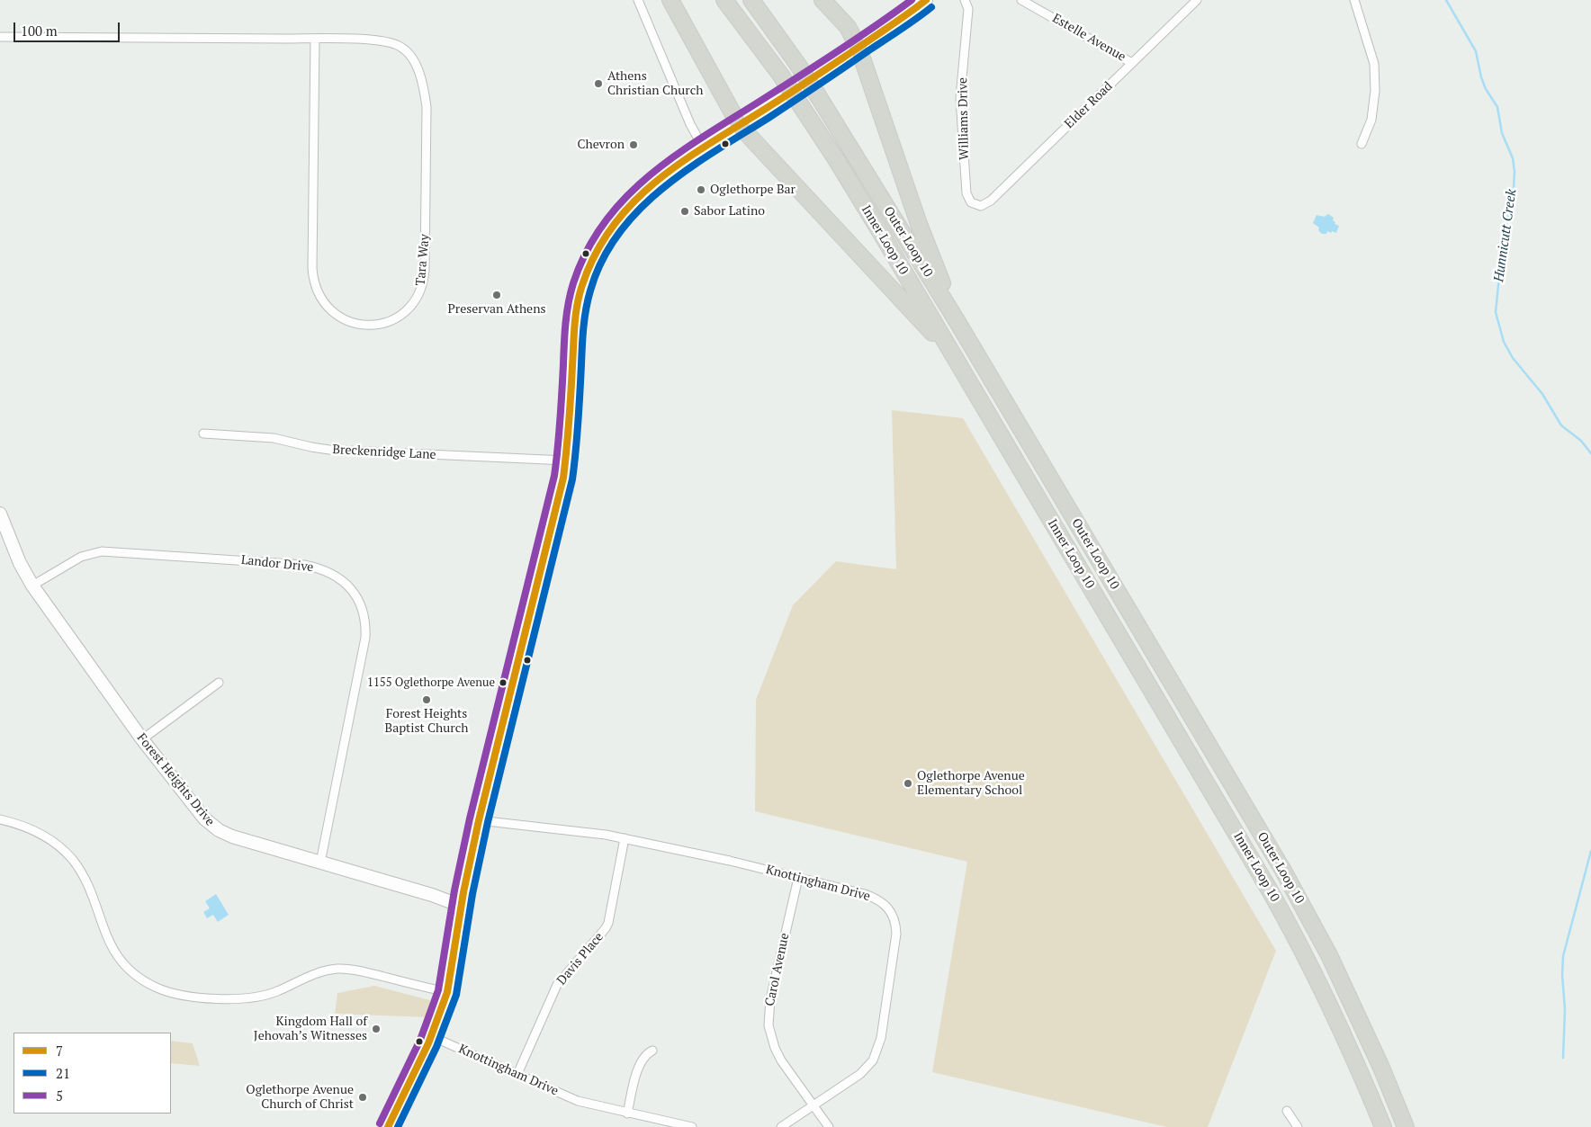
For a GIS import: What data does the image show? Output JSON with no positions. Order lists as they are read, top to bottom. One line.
{"streets":{"highway":["Inner Loop 10","Outer Loop 10"],"main road":["Forest Heights Drive"],"street":["Estelle Avenue","Elder Road","Williams Drive","Tara Way","Breckenridge Lane","Landor Drive","Knottingham Drive","Davis Place","Carol Avenue"]},"crossings":[["Estelle Avenue","Elder Road"],["Elder Road","Williams Drive"],["Landor Drive","Forest Heights Drive"],["Knottingham Drive","Davis Place"],["Knottingham Drive","Carol Avenue"]],"water":["Hunnicutt Creek"],"places":["Athens Christian Church","Chevron","Oglethorpe Bar","Sabor Latino","Preservan Athens","1155 Oglethorpe Avenue","Forest Heights Baptist Church","Oglethorpe Avenue Elementary School","Kingdom Hall of Jehovah’s Witnesses","Oglethorpe Avenue Church of Christ"],"lines":["transit line 7","transit line 5","transit line 21"],"legend":["7","21","5"],"scale_bar":"100 m"}
